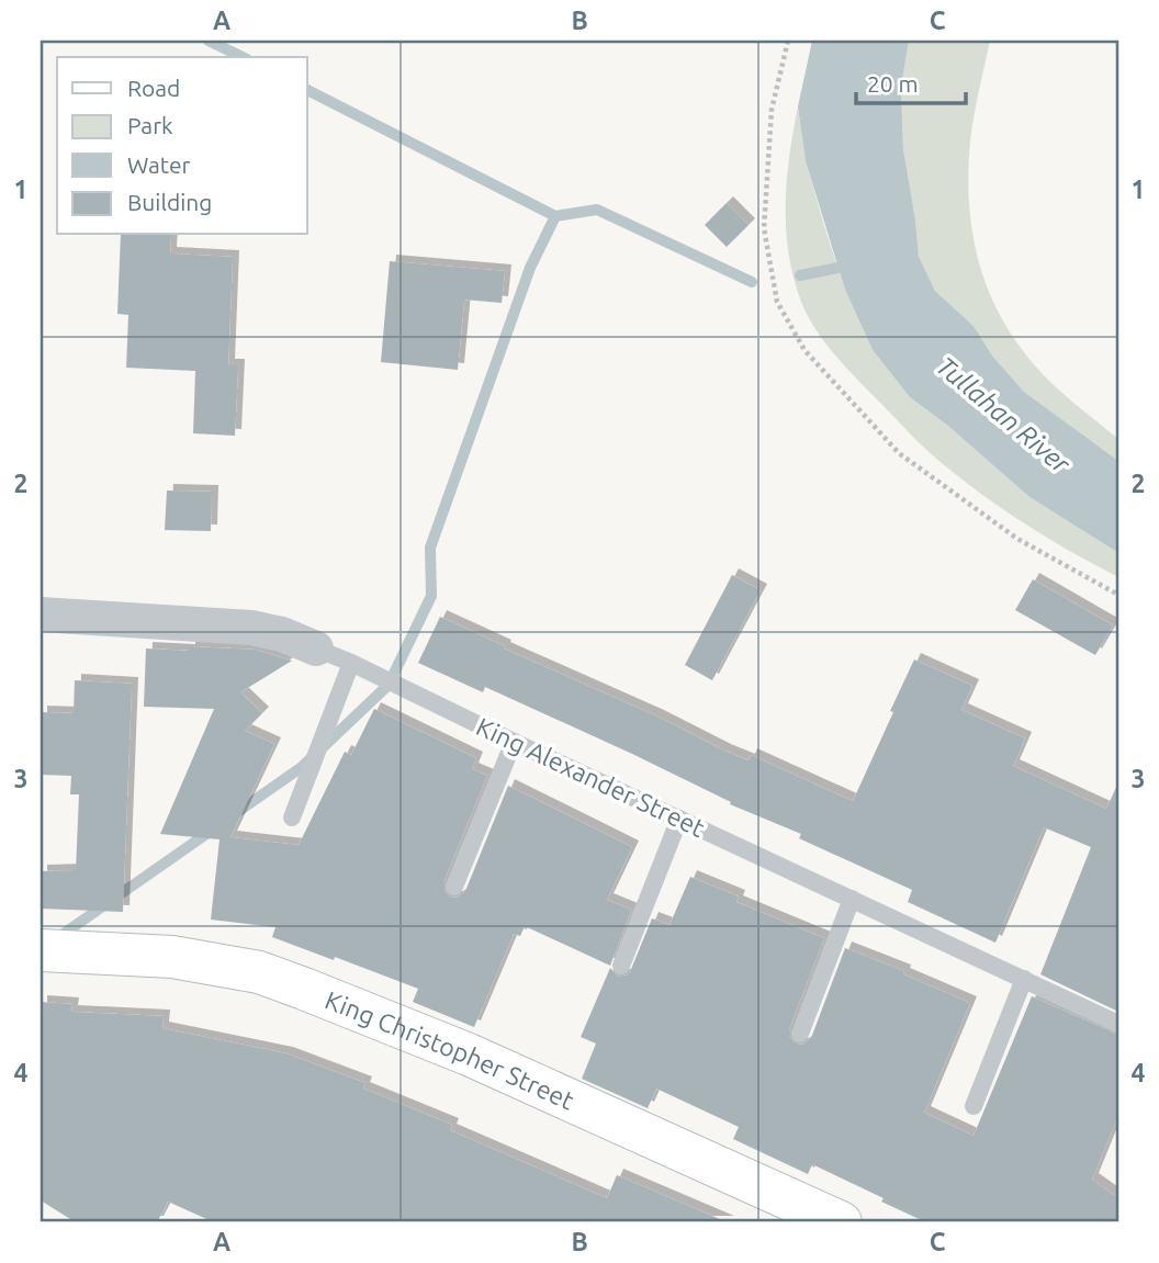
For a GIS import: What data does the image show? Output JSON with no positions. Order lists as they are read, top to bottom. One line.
{"streets":{"main road":["King Christopher Street"],"street":["King Alexander Street"]},"water":["Tullahan River"],"legend":["Road","Park","Water","Building"],"scale_bar":"20 m","grid":{"columns":["A","B","C"],"rows":["1","2","3","4"]}}
